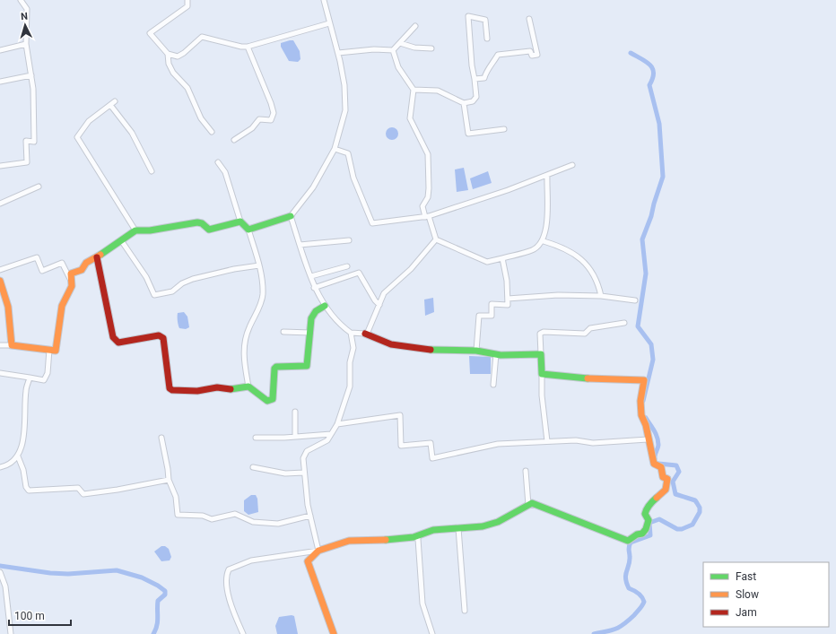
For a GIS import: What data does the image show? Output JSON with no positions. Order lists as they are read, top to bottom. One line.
{"legend":["Fast","Slow","Jam"],"scale_bar":"100 m","north":"top"}
